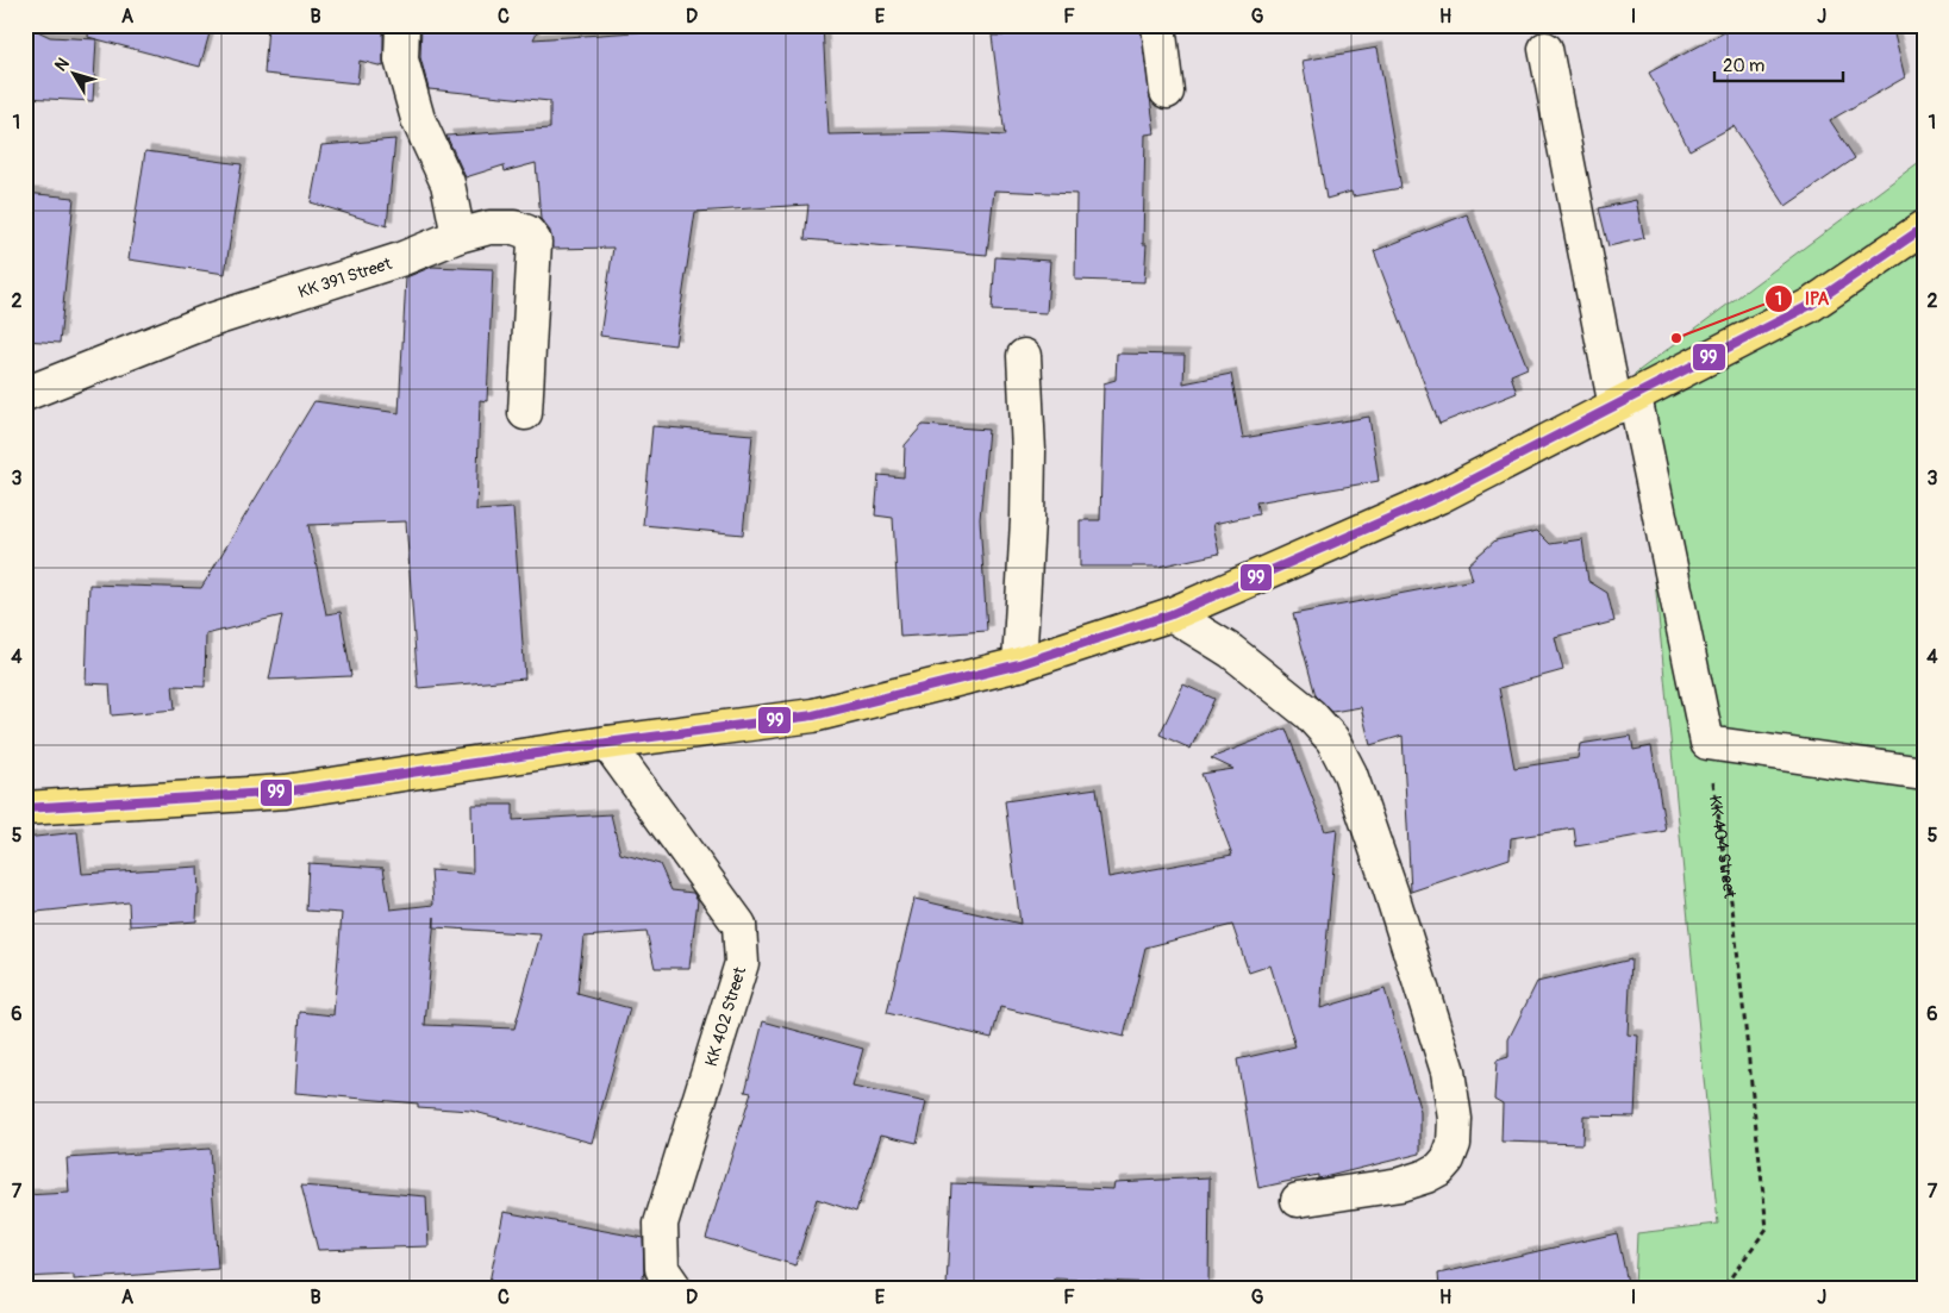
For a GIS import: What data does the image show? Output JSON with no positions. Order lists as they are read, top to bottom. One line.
{"streets":{"street":["KK 391 Street","KK 402 Street"],"path":["KK 404 Street"]},"places":["IPA"],"lines":["transit line 99"],"scale_bar":"20 m","north":"top left","grid":{"columns":["A","B","C","D","E","F","G","H","I","J"],"rows":["1","2","3","4","5","6","7"]}}
